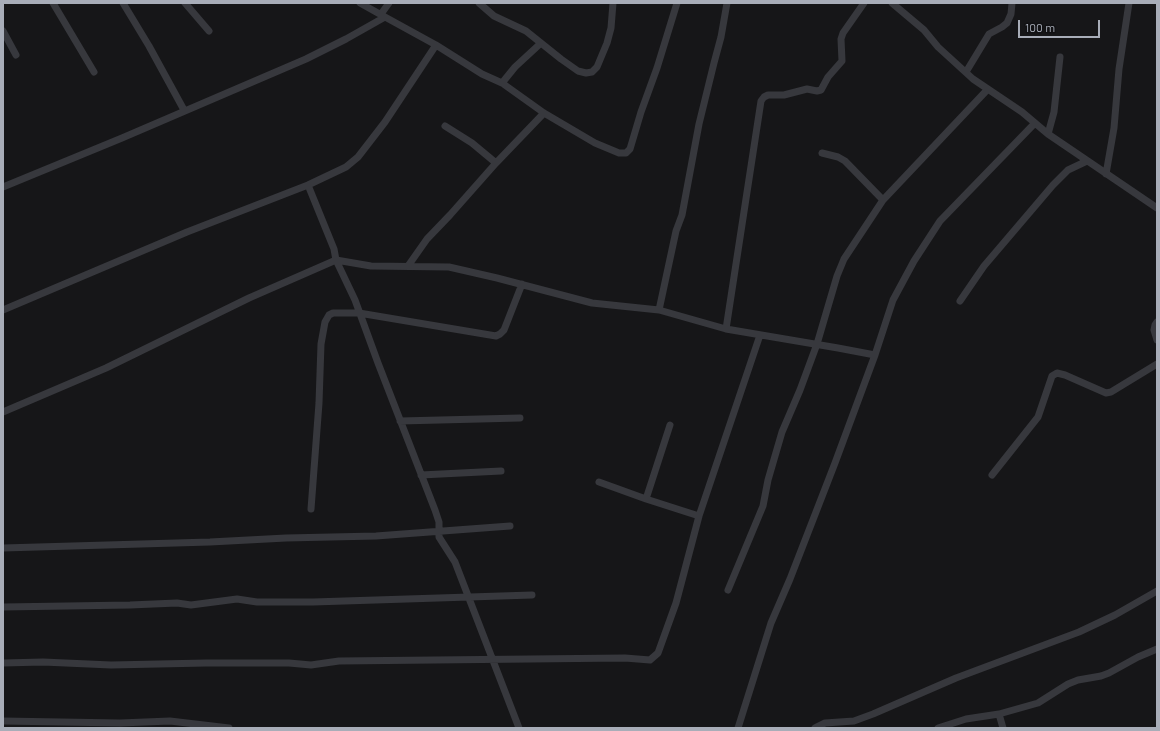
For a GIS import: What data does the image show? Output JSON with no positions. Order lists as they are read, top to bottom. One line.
{"scale_bar":"100 m"}
